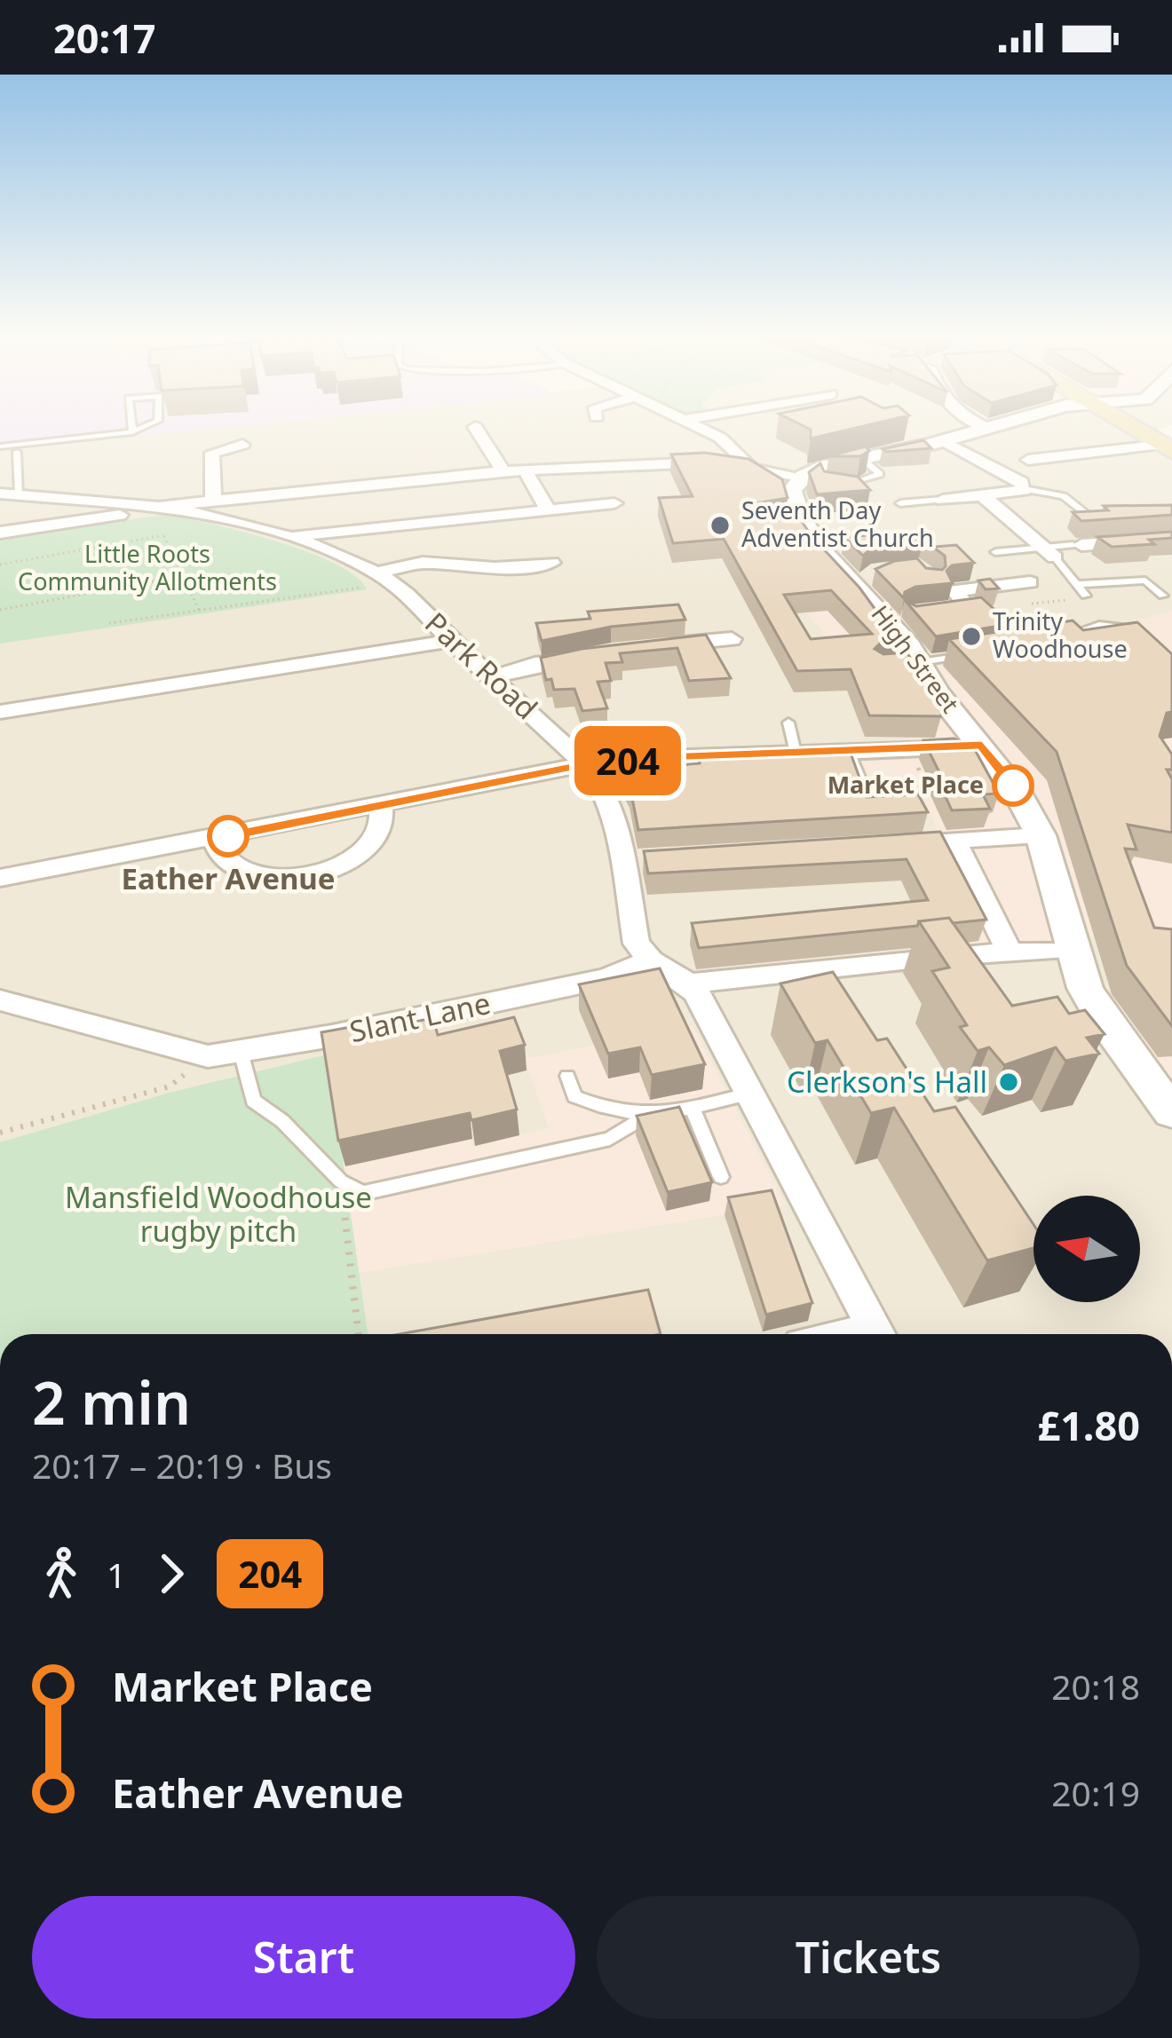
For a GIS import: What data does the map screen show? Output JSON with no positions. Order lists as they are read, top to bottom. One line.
{"streets":{"street":["High Street","Park Road","Slant Lane"]},"crossings":[["Park Road","Slant Lane"]],"parks":["Little Roots Community Allotments","Mansfield Woodhouse rugby pitch"],"places":["Seventh Day Adventist Church","Trinity Woodhouse","Market Place","Eather Avenue","Clerkson's Hall"],"lines":["bus line 204"],"north":"left","page":{"status":"20:17","on_map":"204","heading":["2 min","20:17 – 20:19 · Bus","£1.80"],"legs":["1","204"],"list":[{"name":"Market Place","value":"20:18"},{"name":"Eather Avenue","value":"20:19"}],"buttons":["Start","Tickets"]}}
